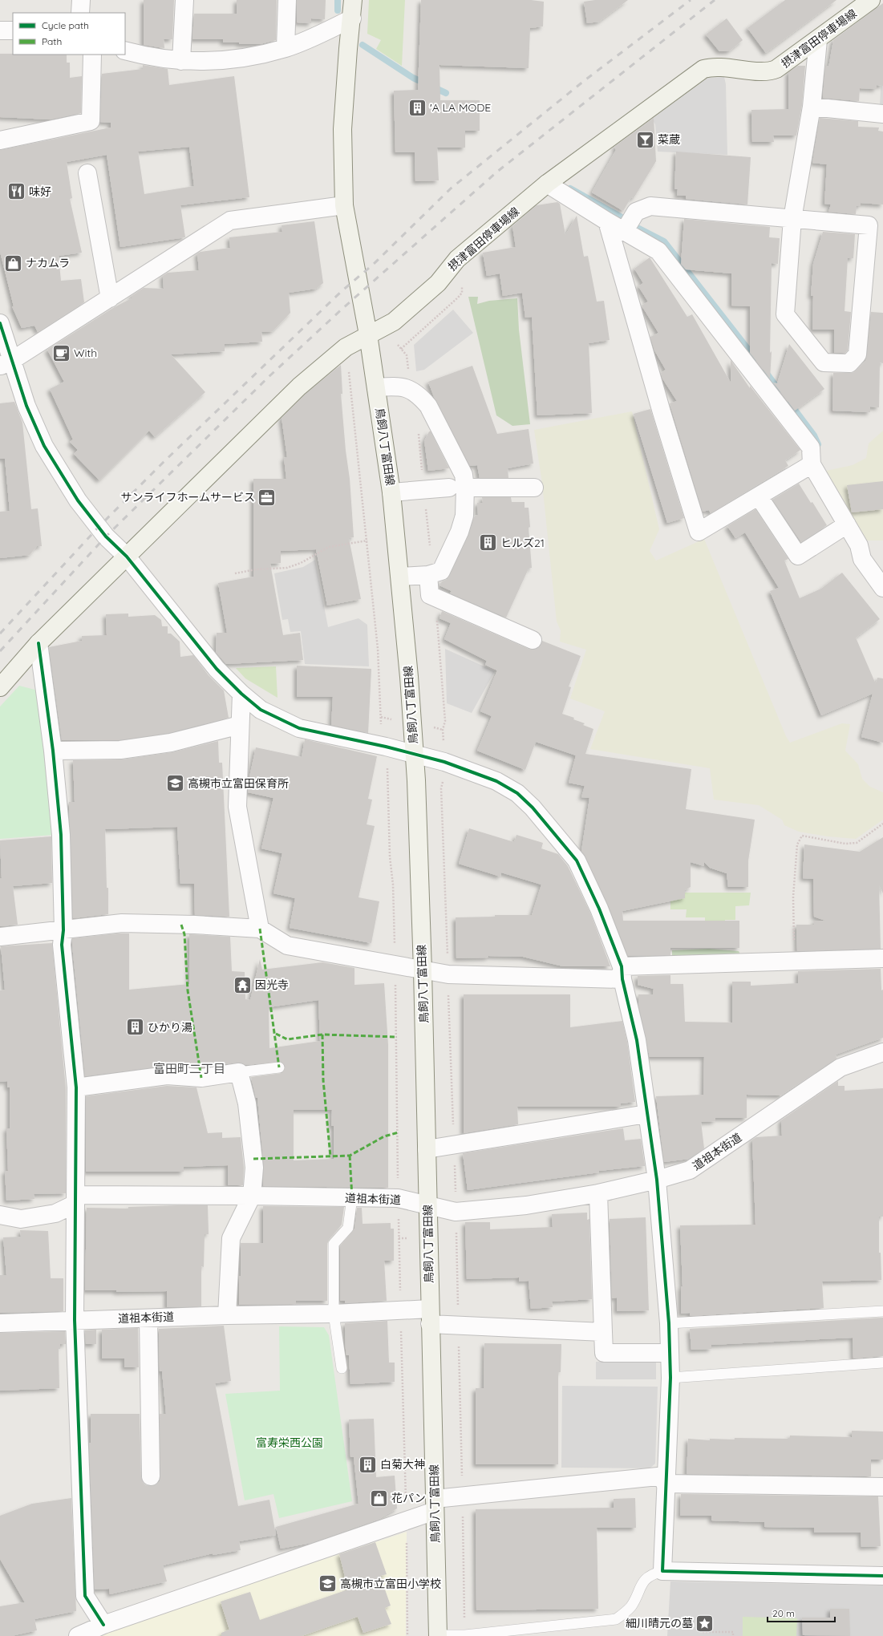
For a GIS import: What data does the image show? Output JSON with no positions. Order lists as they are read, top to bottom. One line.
{"streets":{"main road":["摂津富田停車場線","鳥飼八丁富田線"],"street":["道祖本街道"]},"crossings":[["摂津富田停車場線","鳥飼八丁富田線"],["鳥飼八丁富田線","道祖本街道"]],"districts":["富田町二丁目"],"parks":["富寿栄西公園"],"places":{"building":["'A LA MODE","ヒルズ21","ひかり湯","白菊大神"],"bar":["菜蔵"],"restaurant":["味好"],"shop":["ナカムラ","花パン"],"cafe":["With"],"office":["サンライフホームサービス"],"school or university":["高槻市立富田保育所","高槻市立富田小学校"],"temple":["因光寺"],"place":["細川晴元の墓"]},"legend":["Cycle path","Path"],"scale_bar":"20 m"}
